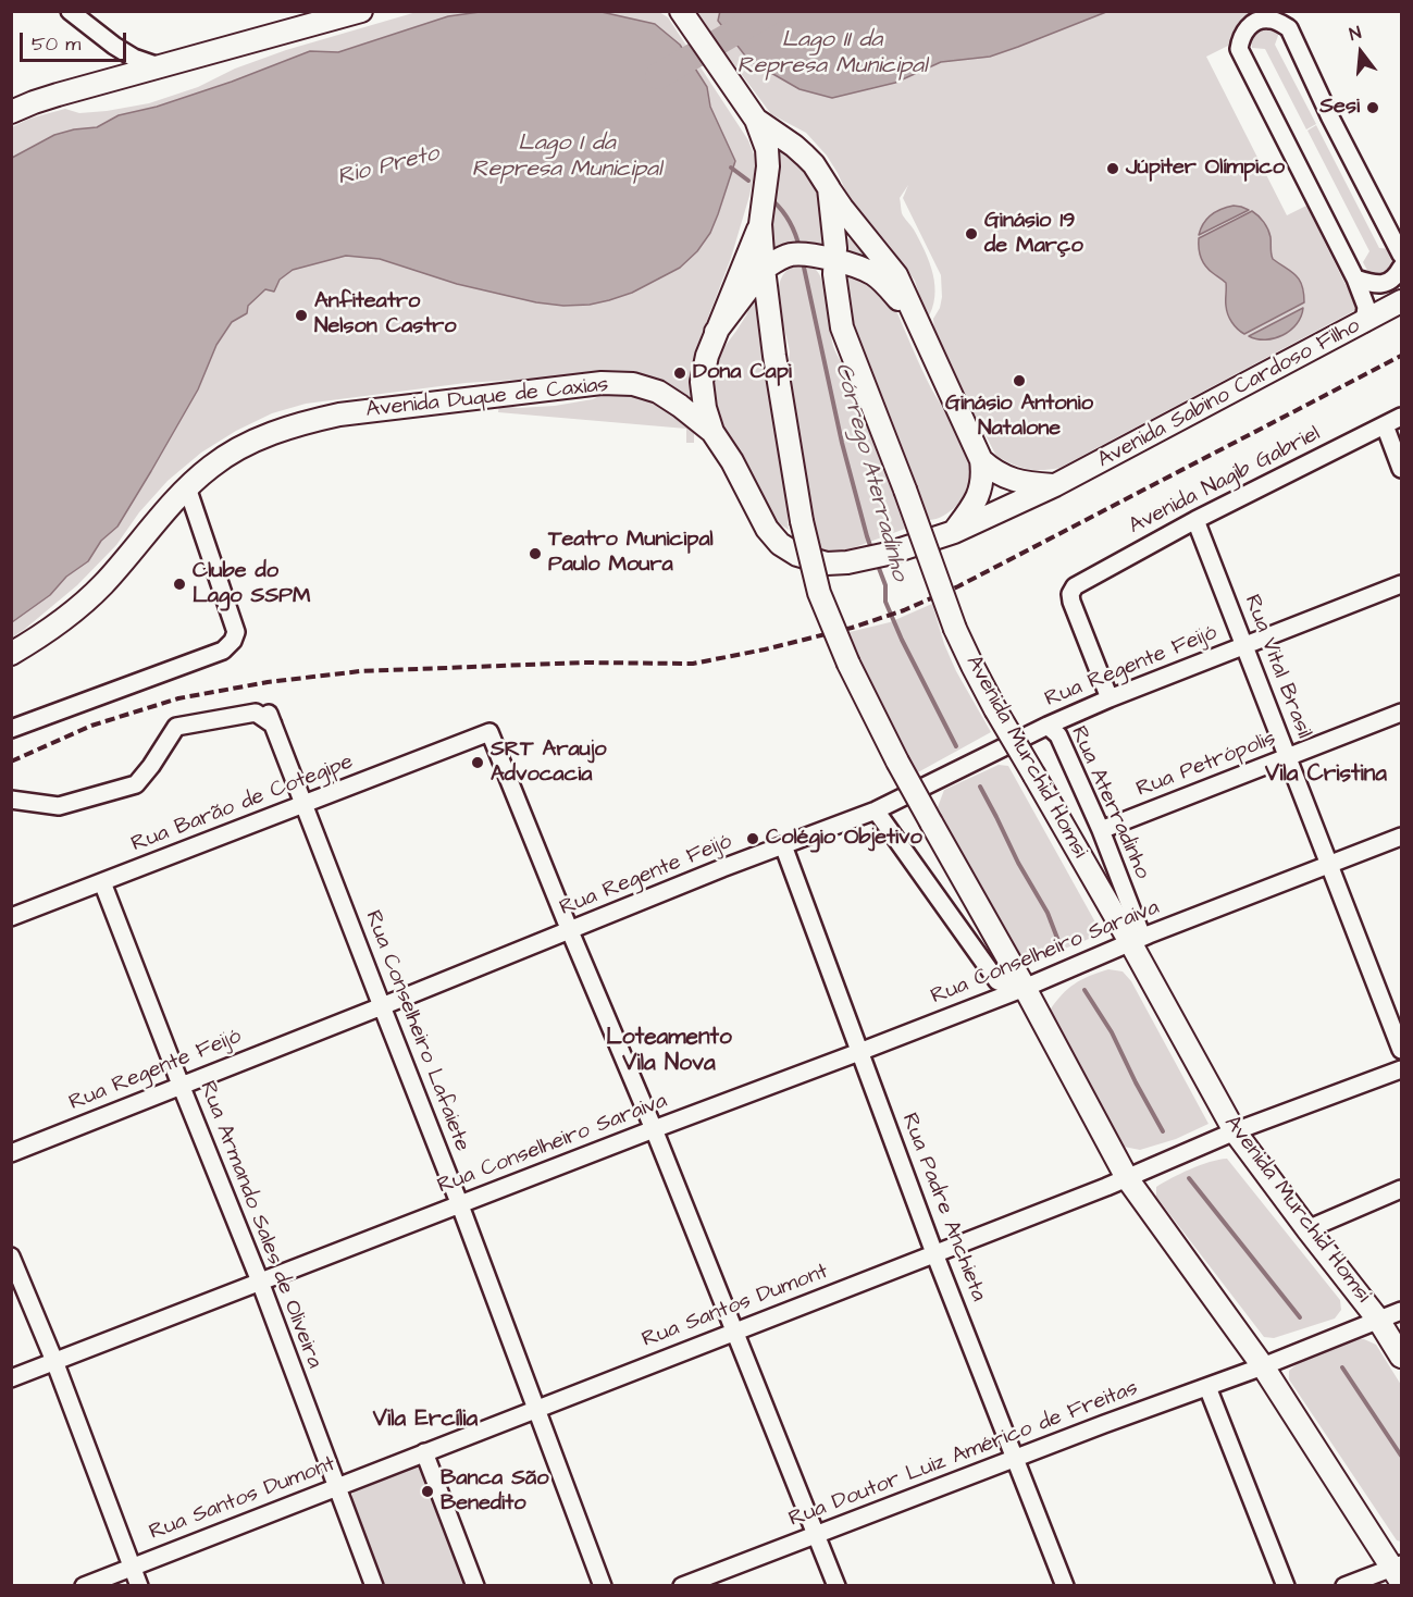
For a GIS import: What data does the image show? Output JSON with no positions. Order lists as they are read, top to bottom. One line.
{"streets":{"main road":["Avenida Sabino Cardoso Filho","Avenida Duque de Caxias","Avenida Murchid Homsi"],"street":["Avenida Nagib Gabriel","Rua Regente Feijó","Rua Vital Brasil","Rua Petrópolis","Rua Aterradinho","Rua Barão de Cotegipe","Rua Conselheiro Saraiva","Rua Conselheiro Lafaiete","Rua Padre Anchieta","Rua Armando Sales de Oliveira","Rua Santos Dumont","Rua Doutor Luiz Américo de Freitas"]},"crossings":[["Avenida Sabino Cardoso Filho","Avenida Duque de Caxias"],["Avenida Nagib Gabriel","Rua Regente Feijó"],["Avenida Nagib Gabriel","Rua Vital Brasil"],["Rua Regente Feijó","Rua Vital Brasil"],["Rua Regente Feijó","Rua Aterradinho"],["Rua Regente Feijó","Rua Barão de Cotegipe"],["Rua Regente Feijó","Rua Conselheiro Lafaiete"],["Rua Regente Feijó","Rua Padre Anchieta"],["Rua Regente Feijó","Rua Armando Sales de Oliveira"],["Rua Vital Brasil","Rua Petrópolis"],["Rua Vital Brasil","Rua Conselheiro Saraiva"],["Avenida Murchid Homsi","Rua Aterradinho"],["Avenida Murchid Homsi","Rua Conselheiro Saraiva"],["Avenida Murchid Homsi","Rua Santos Dumont"],["Avenida Murchid Homsi","Rua Doutor Luiz Américo de Freitas"],["Rua Petrópolis","Rua Aterradinho"],["Rua Aterradinho","Rua Conselheiro Saraiva"],["Rua Barão de Cotegipe","Rua Conselheiro Lafaiete"],["Rua Barão de Cotegipe","Rua Armando Sales de Oliveira"],["Rua Conselheiro Saraiva","Rua Conselheiro Lafaiete"],["Rua Conselheiro Saraiva","Rua Padre Anchieta"],["Rua Conselheiro Saraiva","Rua Armando Sales de Oliveira"],["Rua Conselheiro Lafaiete","Rua Santos Dumont"],["Rua Padre Anchieta","Rua Santos Dumont"],["Rua Padre Anchieta","Rua Doutor Luiz Américo de Freitas"],["Rua Armando Sales de Oliveira","Rua Santos Dumont"]],"districts":["Vila Cristina","Loteamento Vila Nova","Vila Ercília"],"water":["Lago II da Represa Municipal","Lago I da Represa Municipal","Rio Preto","Córrego Aterradinho"],"places":["Sesi","Júpiter Olímpico","Ginásio 19 de Março","Anfiteatro Nelson Castro","Dona Capi","Ginásio Antonio Natalone","Teatro Municipal Paulo Moura","Clube do Lago SSPM","SRT Araujo Advocacia","Colégio Objetivo","Banca São Benedito"],"scale_bar":"50 m","north":"top"}
